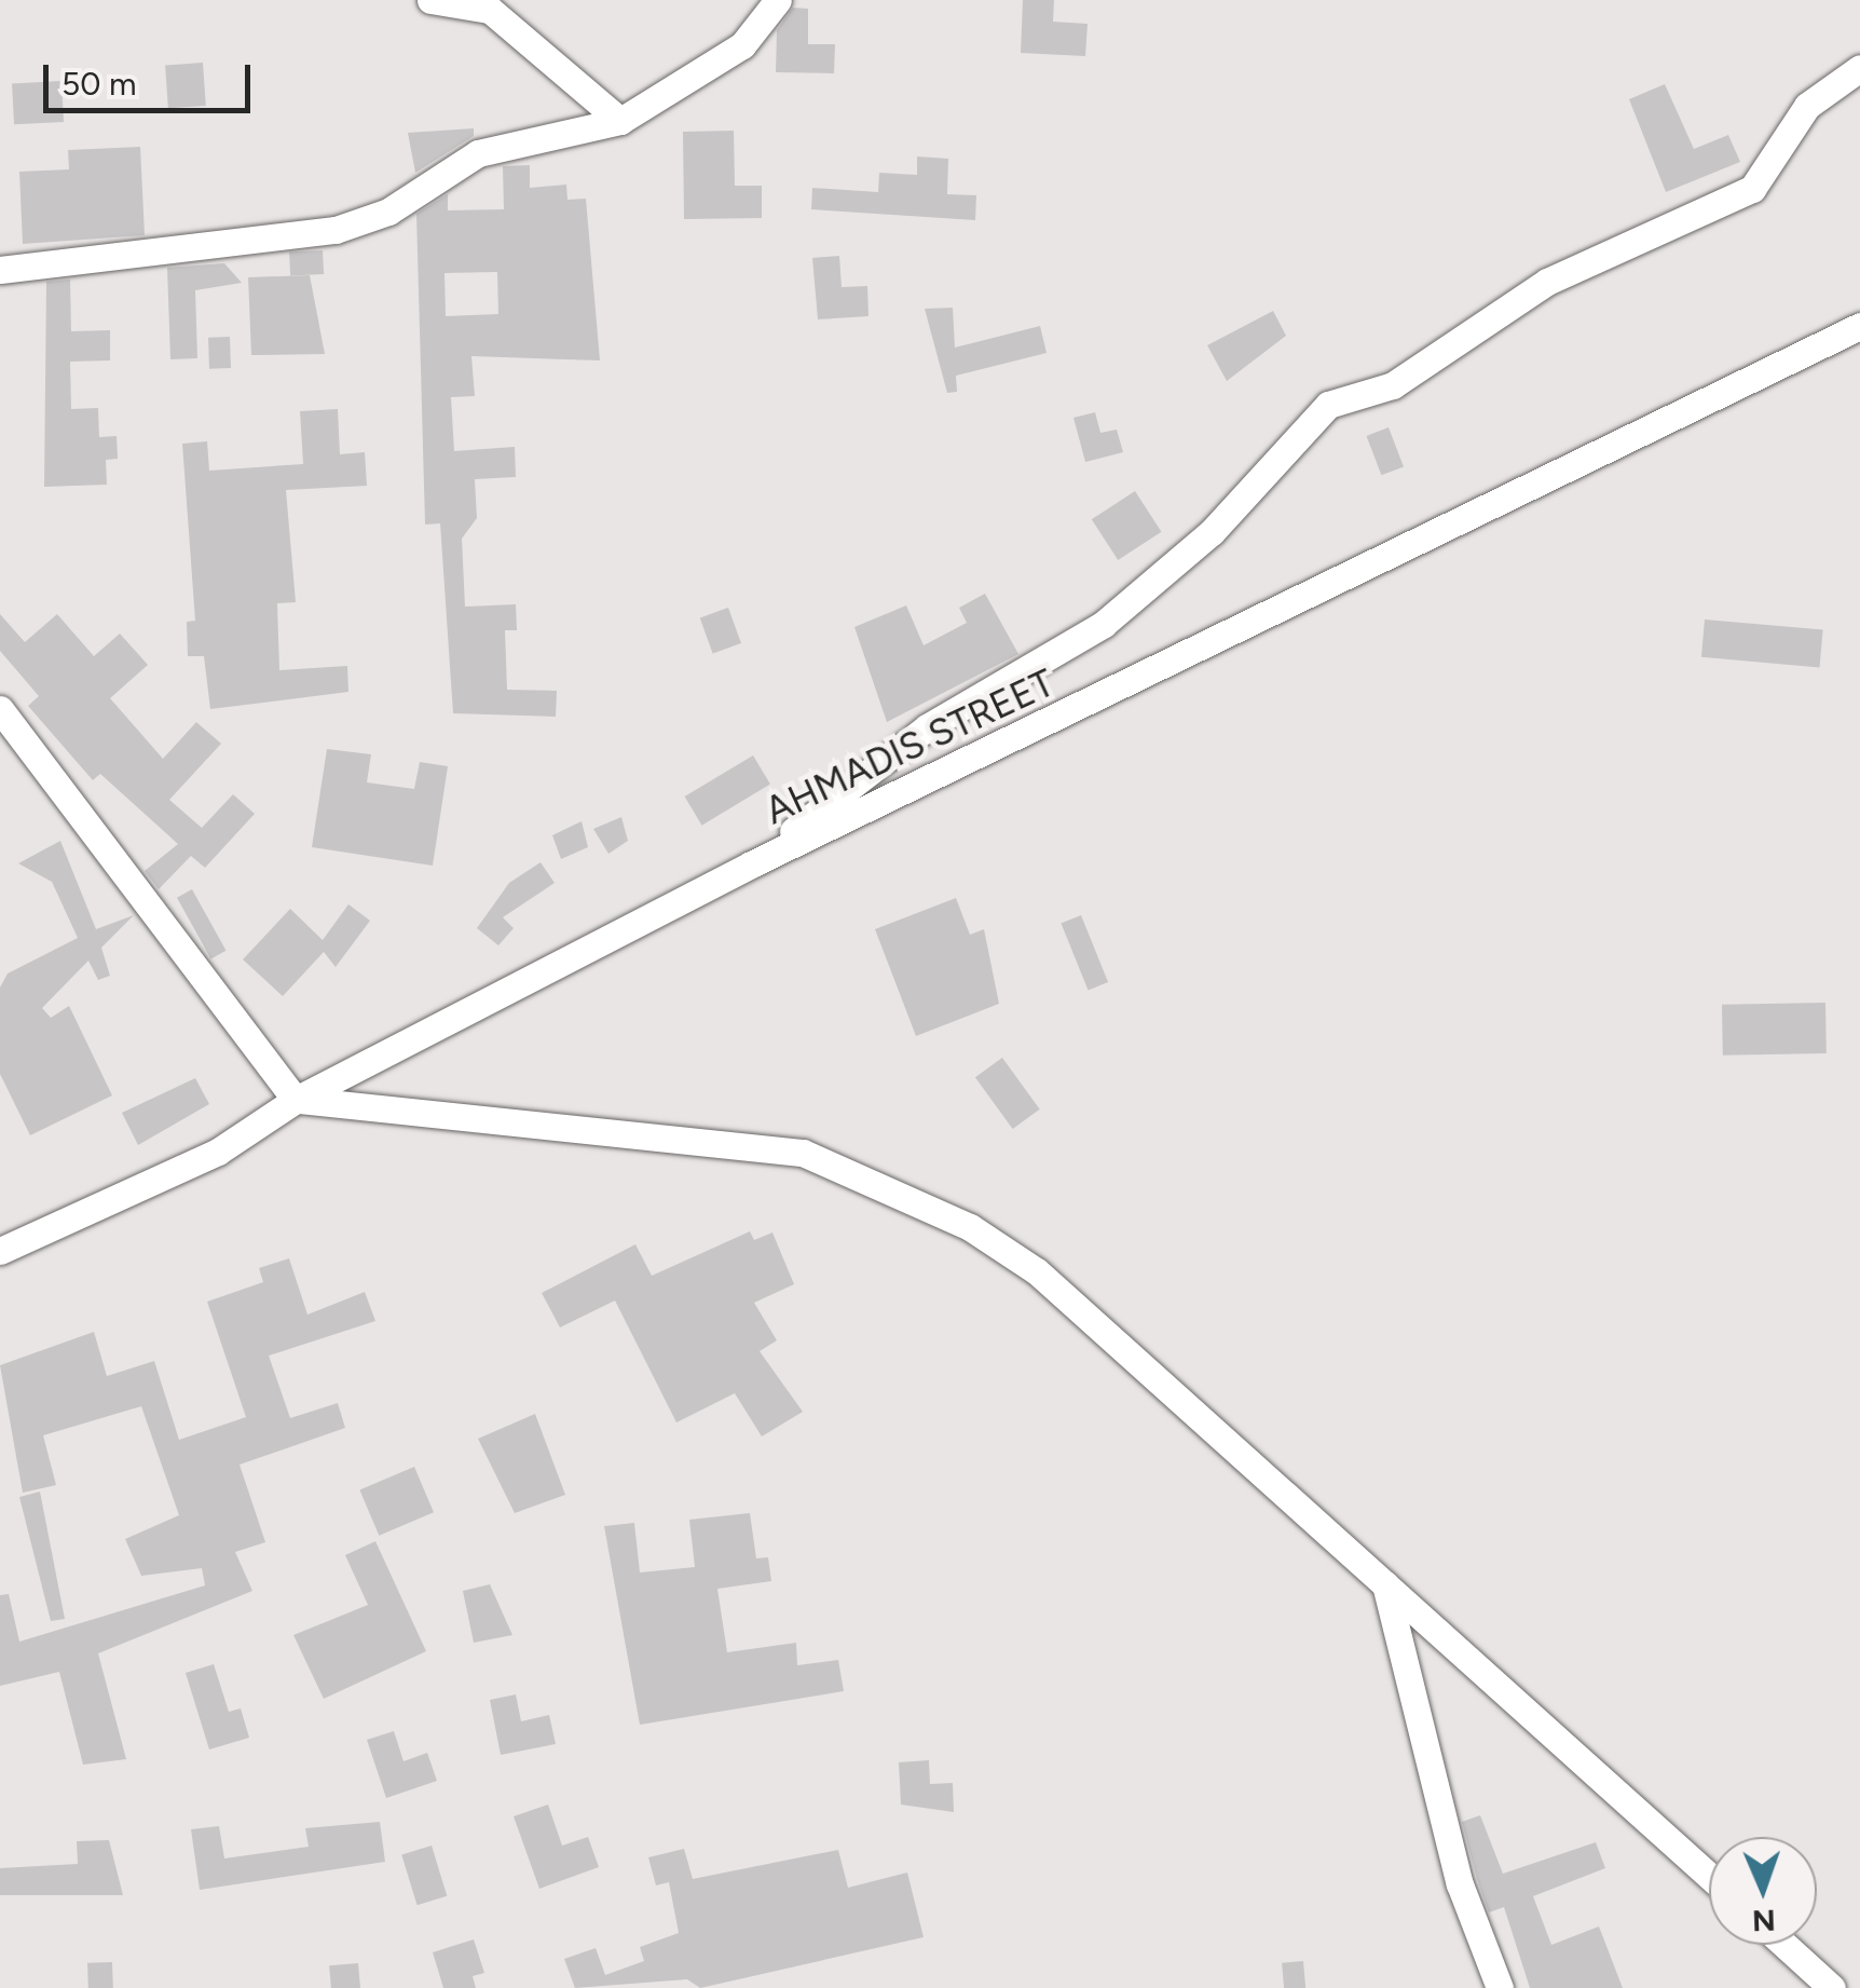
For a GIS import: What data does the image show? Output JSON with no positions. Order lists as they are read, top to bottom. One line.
{"streets":{"street":["AHMADIS STREET"]},"scale_bar":"50 m","north":"bottom"}
